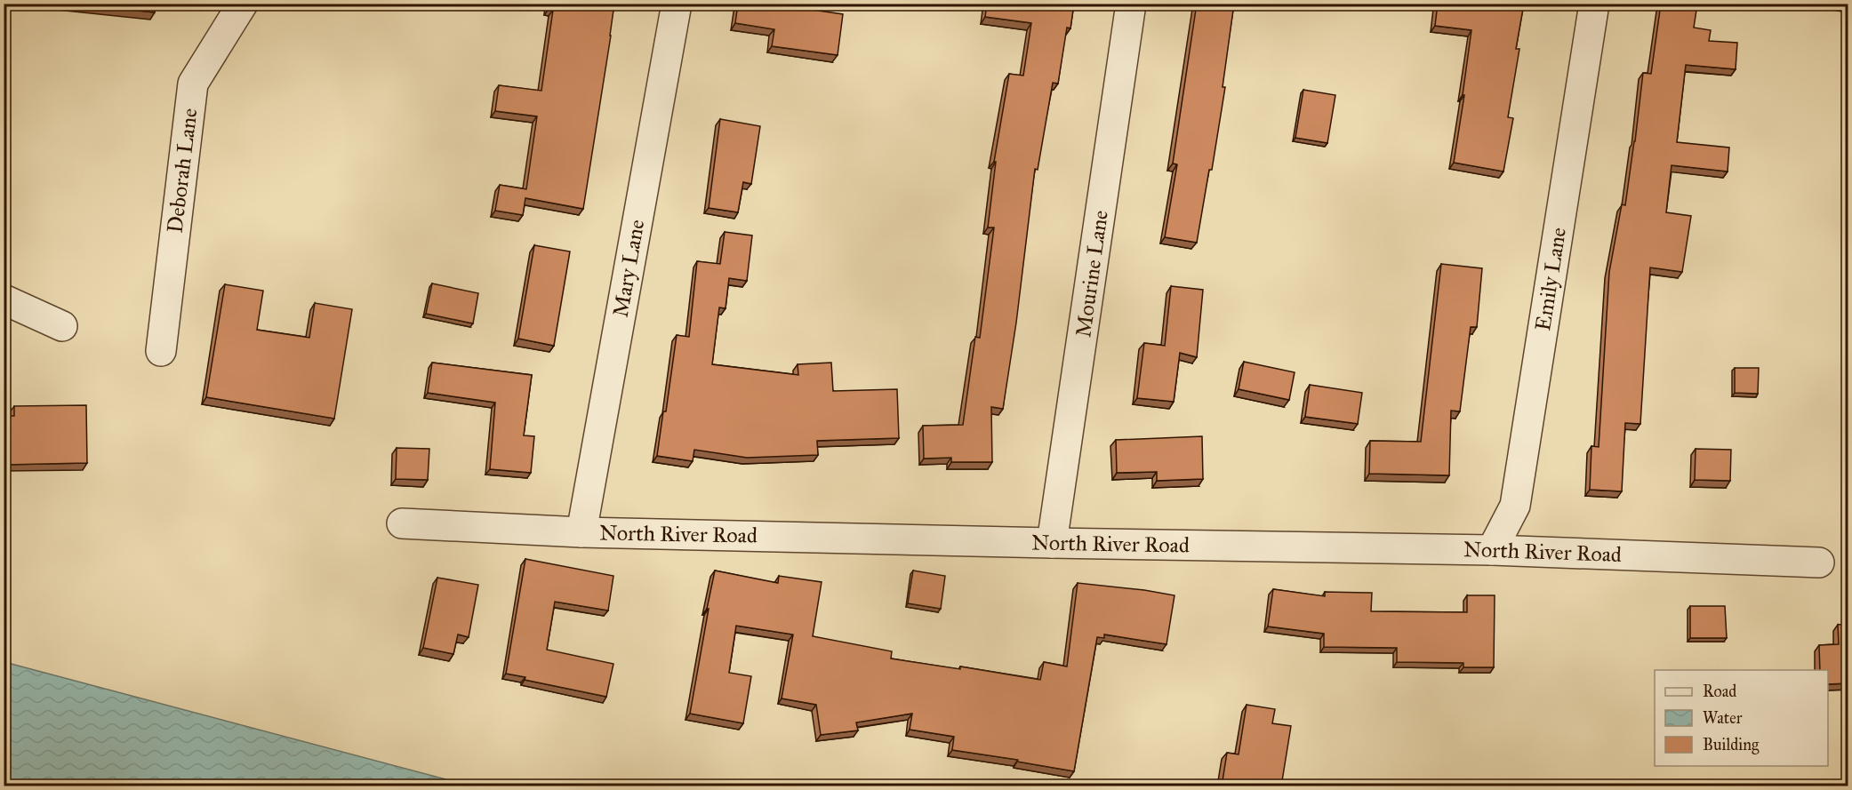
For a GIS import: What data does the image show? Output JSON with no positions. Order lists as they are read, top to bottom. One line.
{"streets":{"street":["Deborah Lane","Mary Lane","Mourine Lane","Emily Lane","North River Road"]},"crossings":[["Mary Lane","North River Road"],["Mourine Lane","North River Road"],["Emily Lane","North River Road"]],"legend":["Road","Water","Building"]}
